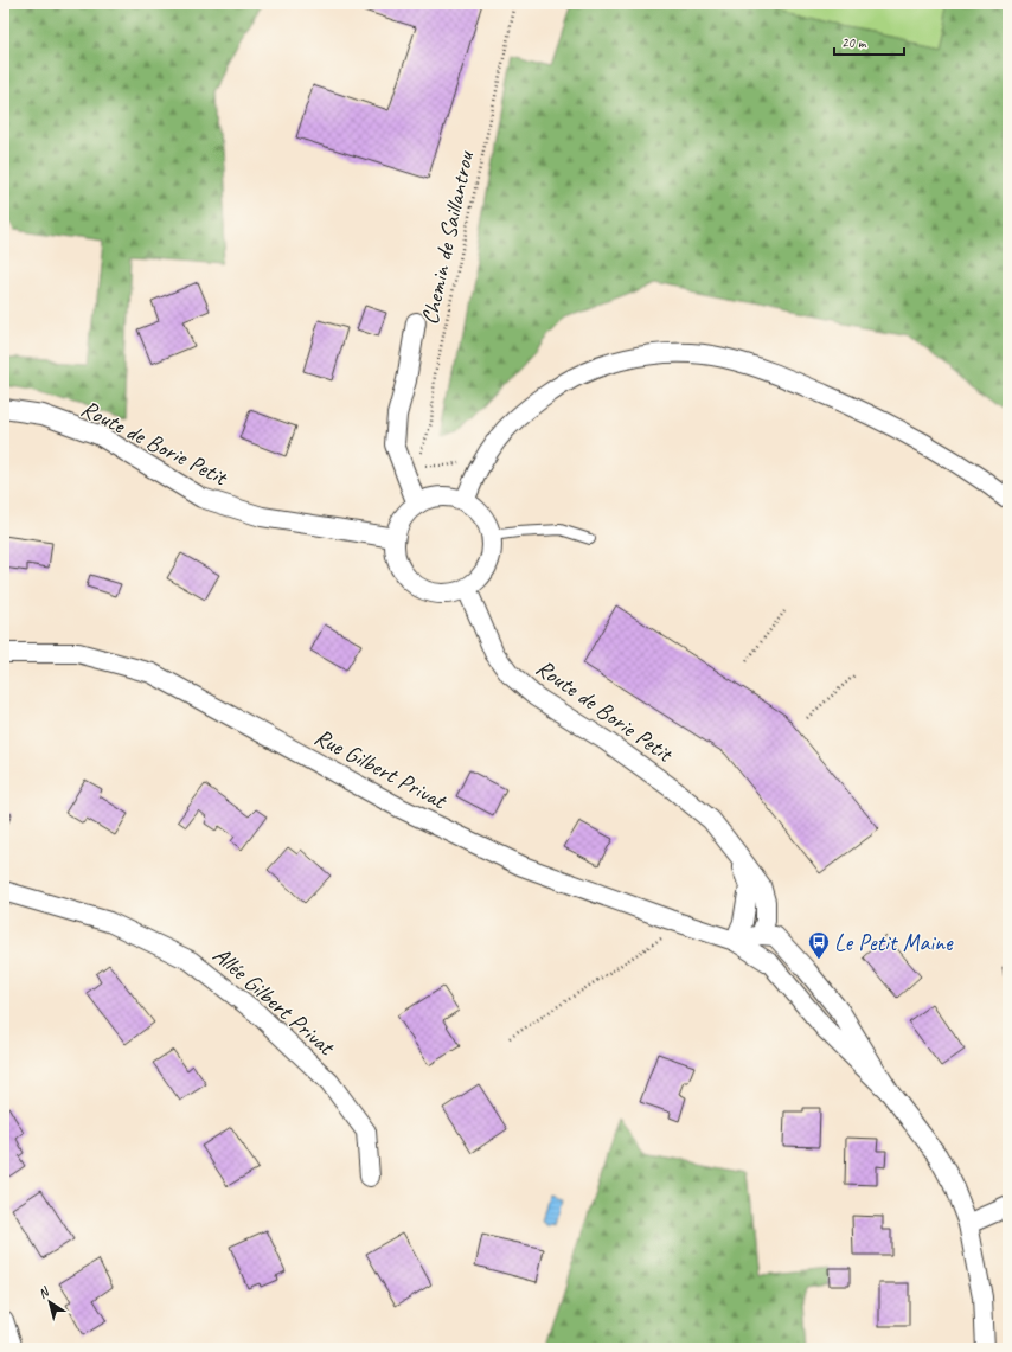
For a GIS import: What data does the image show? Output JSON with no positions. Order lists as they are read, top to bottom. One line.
{"streets":{"street":["Route de Borie Petit","Rue Gilbert Privat","Allée Gilbert Privat"],"path":["Chemin de Saillantrou"]},"crossings":[["Route de Borie Petit","Rue Gilbert Privat"]],"places":{"bus stop":["Le Petit Maine"]},"scale_bar":"20 m","north":"top left"}
